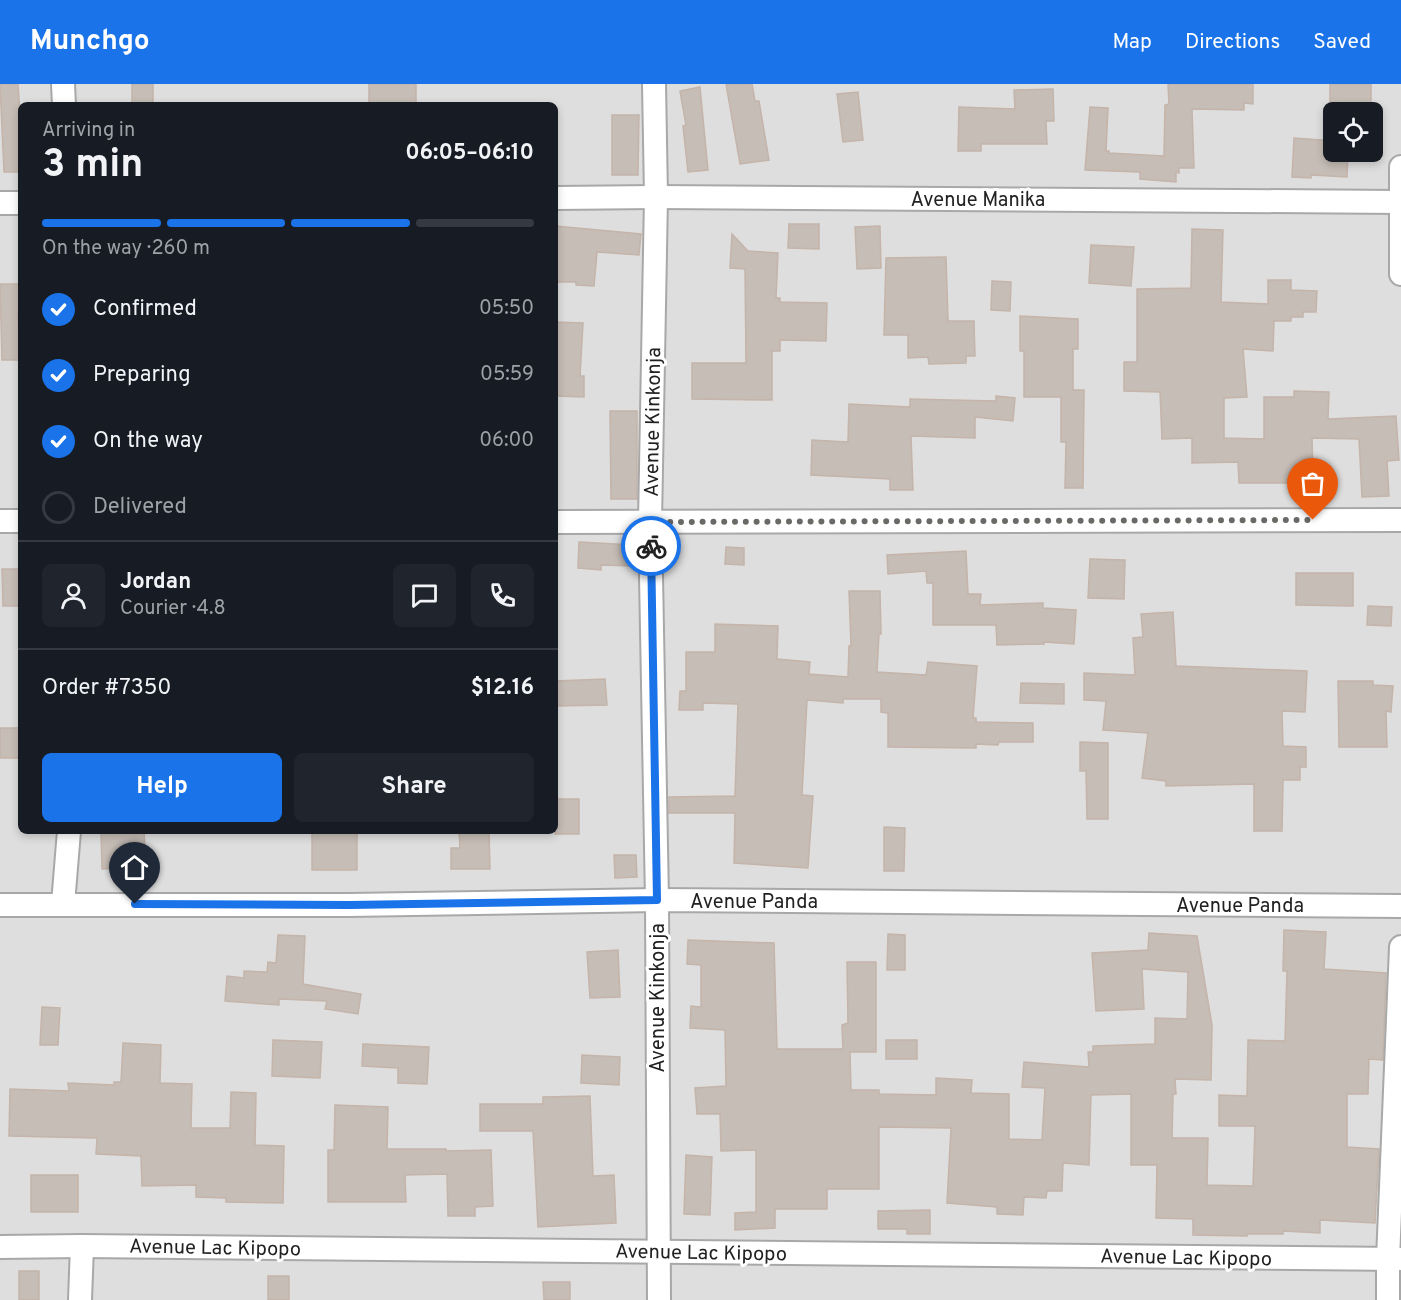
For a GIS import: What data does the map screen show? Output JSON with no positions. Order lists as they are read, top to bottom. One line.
{"streets":{"street":["Avenue Manika","Avenue Kinkonja","Avenue Panda","Avenue Lac Kipopo"]},"crossings":[["Avenue Manika","Avenue Kinkonja"],["Avenue Kinkonja","Avenue Panda"],["Avenue Kinkonja","Avenue Lac Kipopo"]],"page":{"header":"Munchgo","nav":["Map","Directions","Saved"],"heading":["3 min","Arriving in","06:05–06:10"],"panel":["Jordan","Courier · 4.8","Order #7350","$12.16"],"bar":"On the way · 260 m","list":[["Confirmed","05:50"],["Preparing","05:59"],["On the way","06:00"],"Delivered"],"buttons":["Help","Share"]}}
